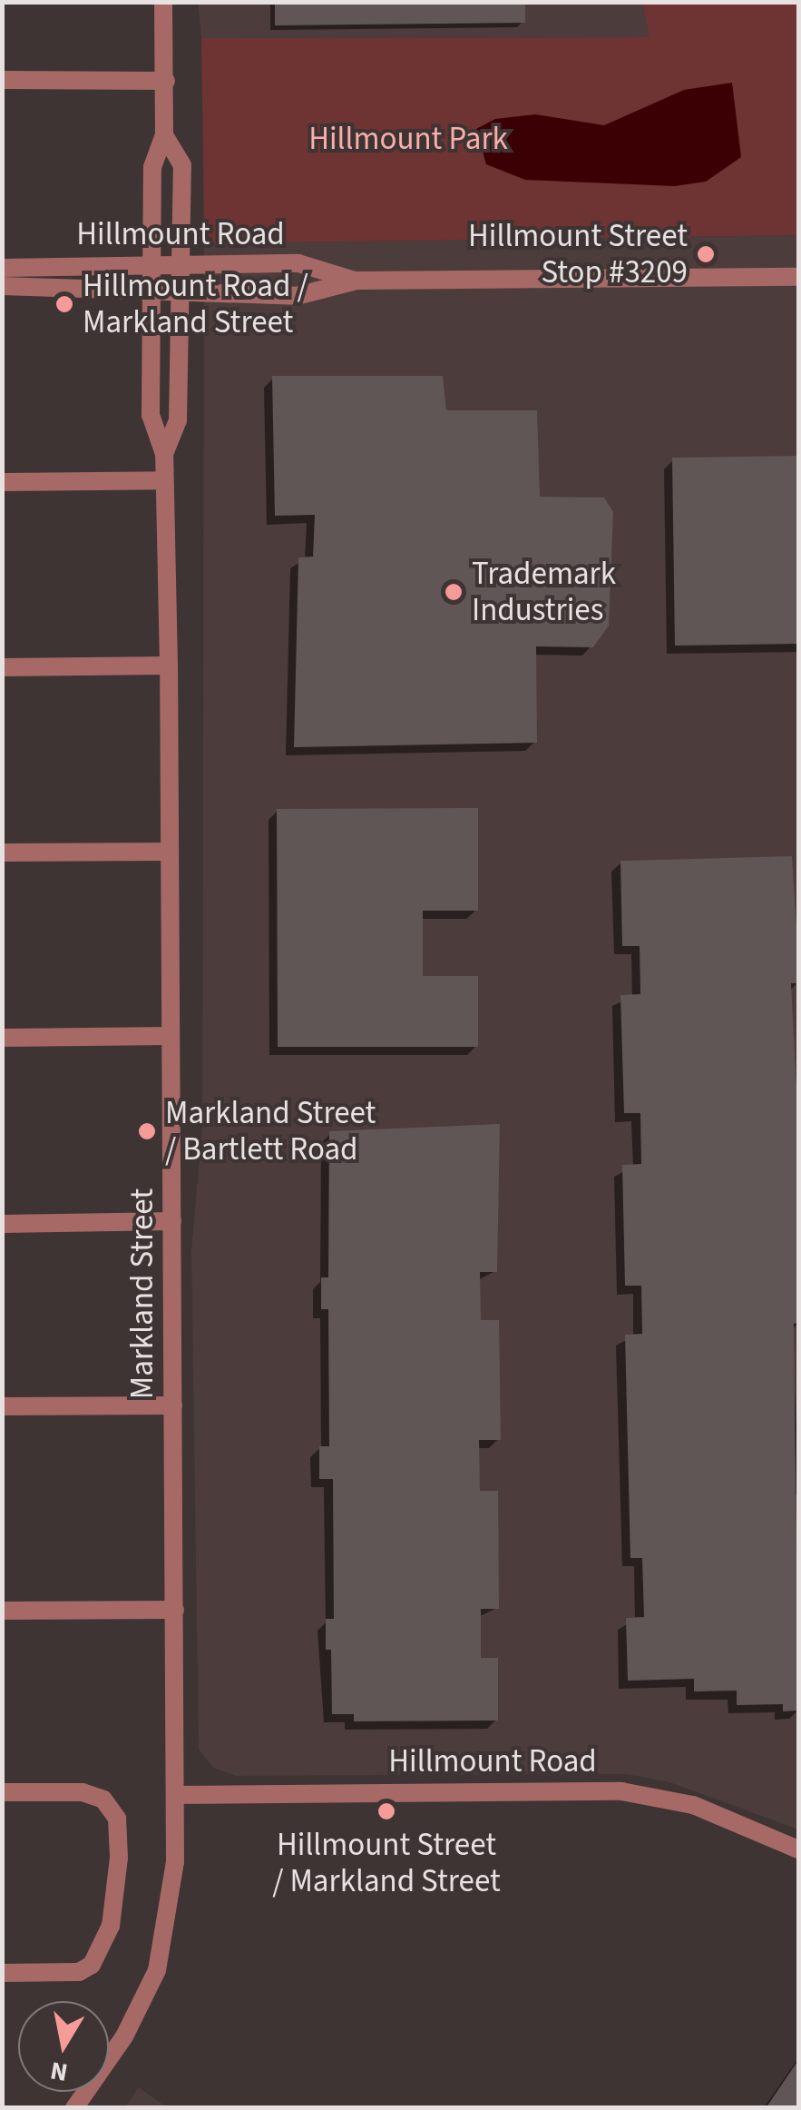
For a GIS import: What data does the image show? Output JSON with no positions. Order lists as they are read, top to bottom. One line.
{"streets":{"street":["Hillmount Road","Markland Street"]},"crossings":[["Hillmount Road","Markland Street"]],"parks":["Hillmount Park"],"places":["Hillmount Street Stop #3209","Hillmount Road / Markland Street","Trademark Industries","Markland Street / Bartlett Road","Hillmount Street / Markland Street"],"north":"bottom"}
